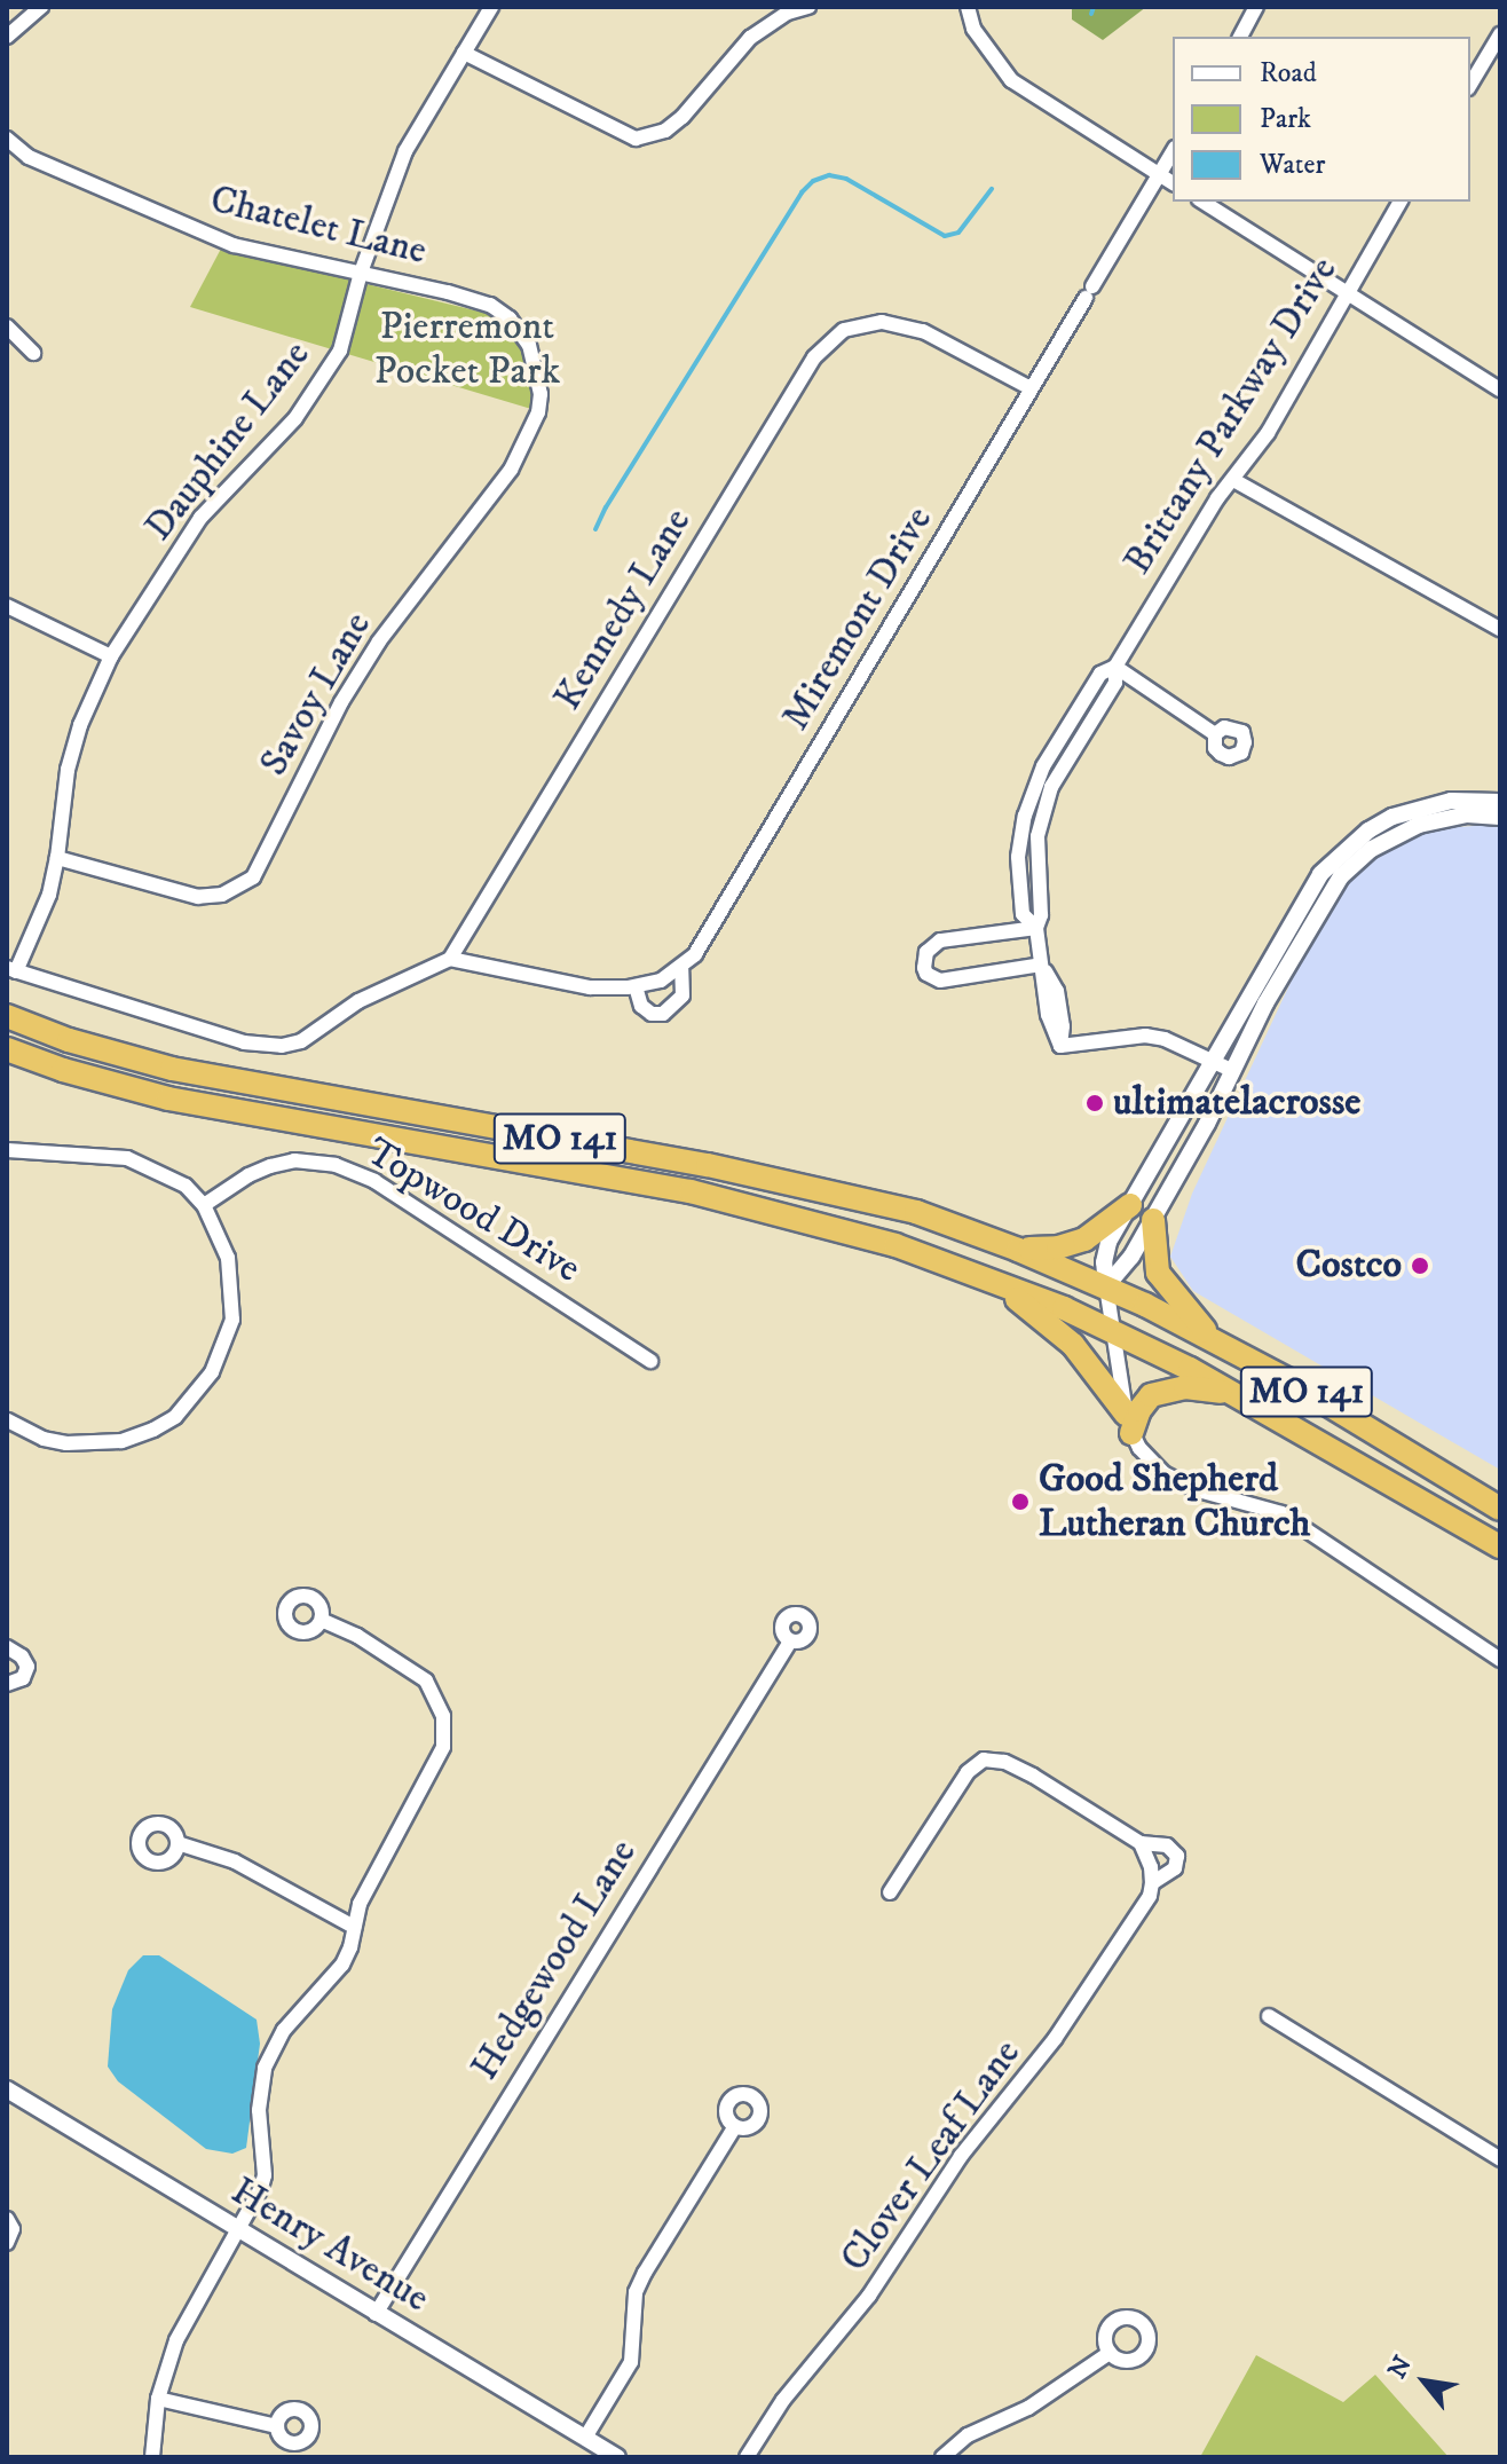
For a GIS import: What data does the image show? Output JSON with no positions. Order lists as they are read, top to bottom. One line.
{"streets":{"highway":["MO 141"],"street":["Chatelet Lane","Brittany Parkway Drive","Dauphine Lane","Kennedy Lane","Miremont Drive","Savoy Lane","Topwood Drive","Hedgewood Lane","Clover Leaf Lane","Henry Avenue"]},"crossings":[["Chatelet Lane","Dauphine Lane"],["Chatelet Lane","Savoy Lane"],["Dauphine Lane","Savoy Lane"],["Kennedy Lane","Miremont Drive"],["Hedgewood Lane","Henry Avenue"]],"parks":["Pierremont Pocket Park"],"places":["ultimatelacrosse","Costco","Good Shepherd Lutheran Church"],"legend":["Road","Park","Water"],"north":"top left"}
